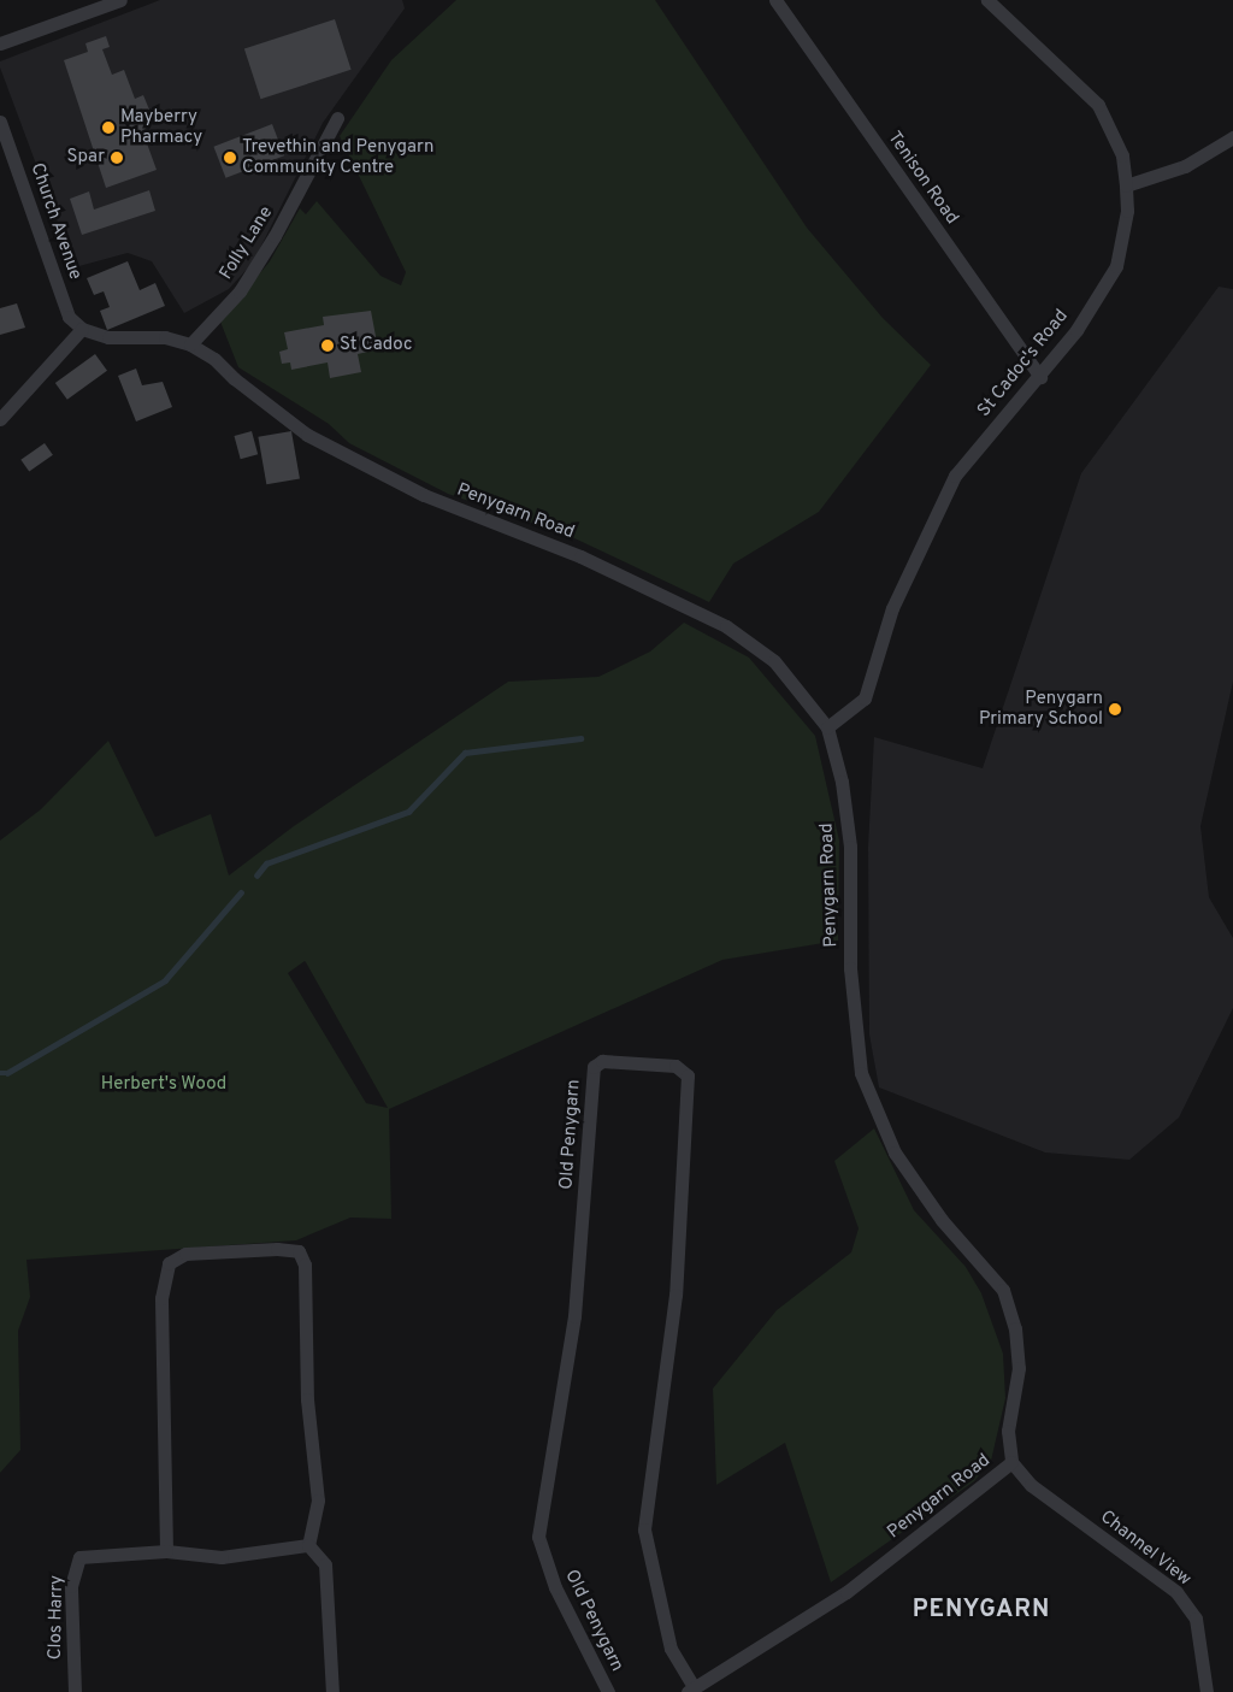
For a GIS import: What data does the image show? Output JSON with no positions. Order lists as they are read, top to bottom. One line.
{"streets":{"street":["Tenison Road","Church Avenue","Folly Lane","St Cadoc's Road","Penygarn Road","Old Penygarn","Channel View","Clos Harry"]},"crossings":[["Tenison Road","St Cadoc's Road"],["Church Avenue","Penygarn Road"],["Folly Lane","Penygarn Road"],["St Cadoc's Road","Penygarn Road"],["Penygarn Road","Old Penygarn"],["Penygarn Road","Channel View"]],"districts":["PENYGARN"],"parks":["Herbert's Wood"],"places":["Mayberry Pharmacy","Spar","Trevethin and Penygarn Community Centre","St Cadoc","Penygarn Primary School"]}
